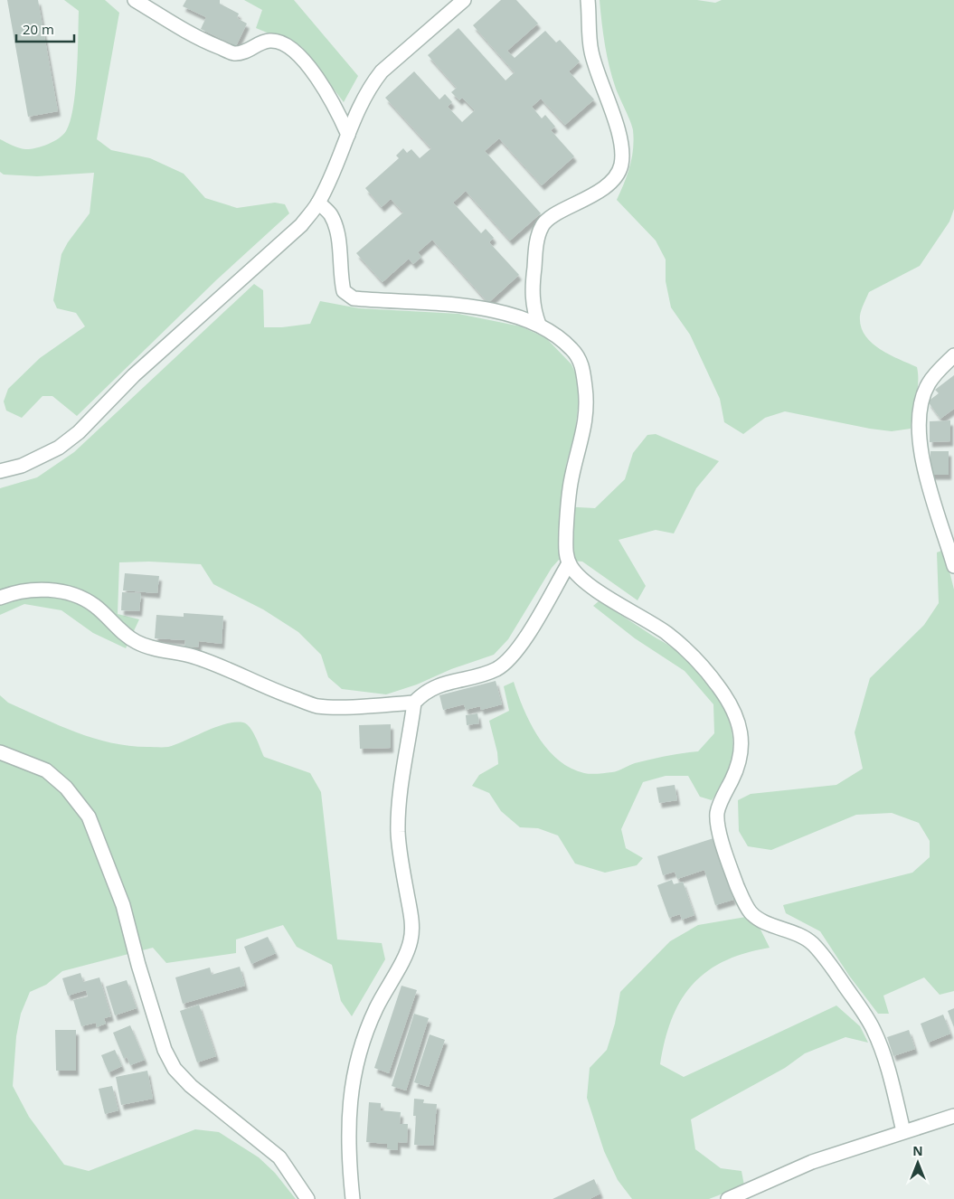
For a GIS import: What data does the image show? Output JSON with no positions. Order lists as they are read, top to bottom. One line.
{"scale_bar":"20 m","north":"top"}
